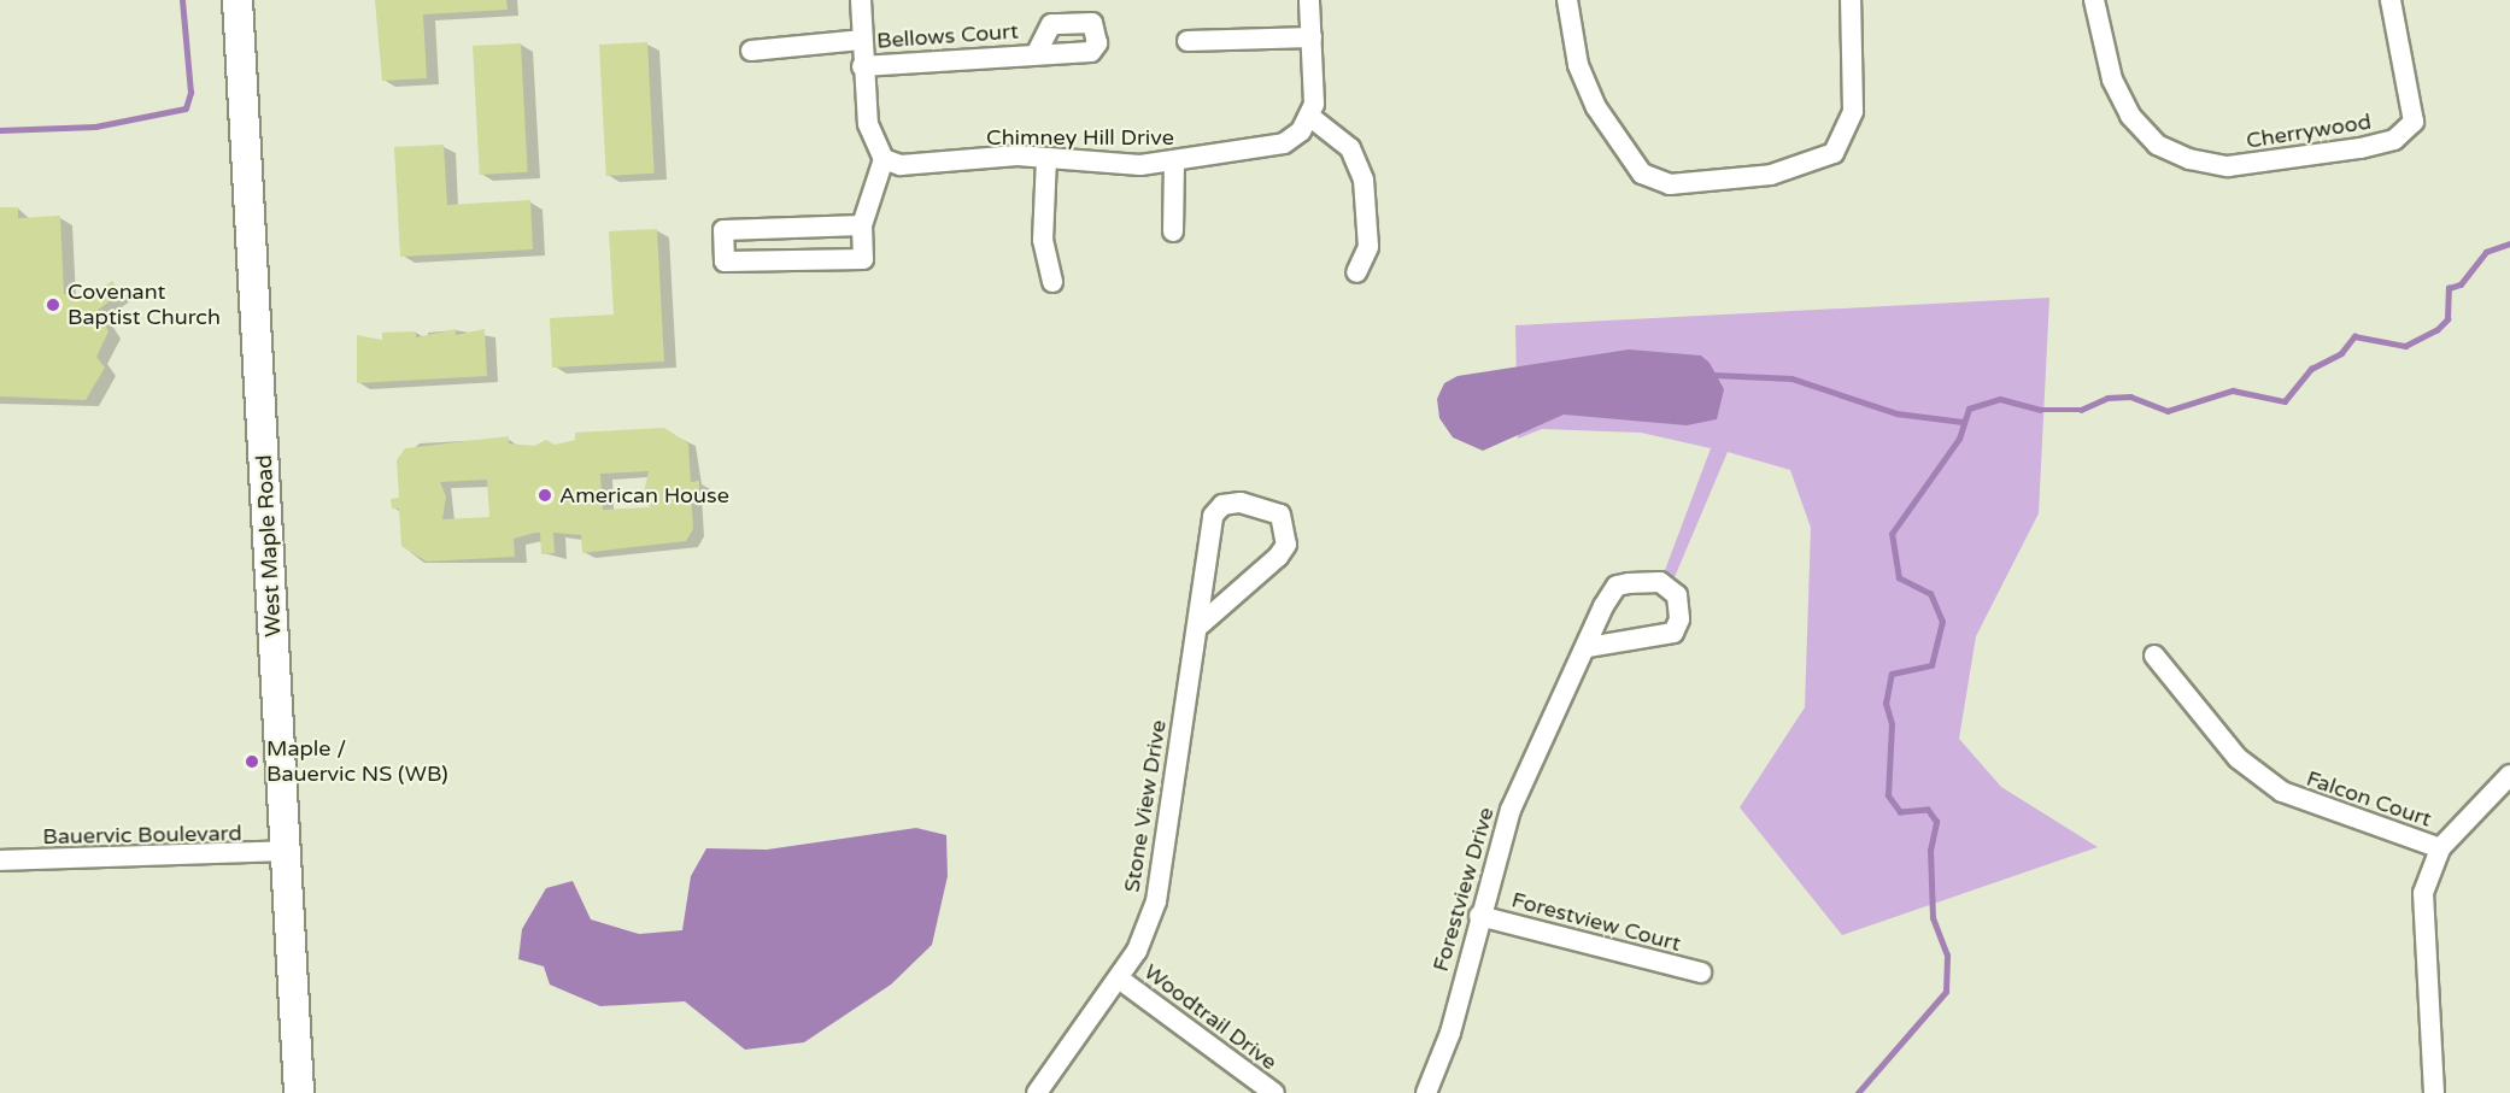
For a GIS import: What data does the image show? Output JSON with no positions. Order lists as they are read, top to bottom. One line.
{"streets":{"main road":["West Maple Road"],"street":["Bellows Court","Cherrywood","Chimney Hill Drive","Falcon Court","Stone View Drive","Bauervic Boulevard","Forestview Drive","Forestview Court","Woodtrail Drive"]},"crossings":[["West Maple Road","Bauervic Boulevard"],["Stone View Drive","Woodtrail Drive"],["Forestview Drive","Forestview Court"]],"places":["Covenant Baptist Church","American House","Maple / Bauervic NS (WB)"]}
